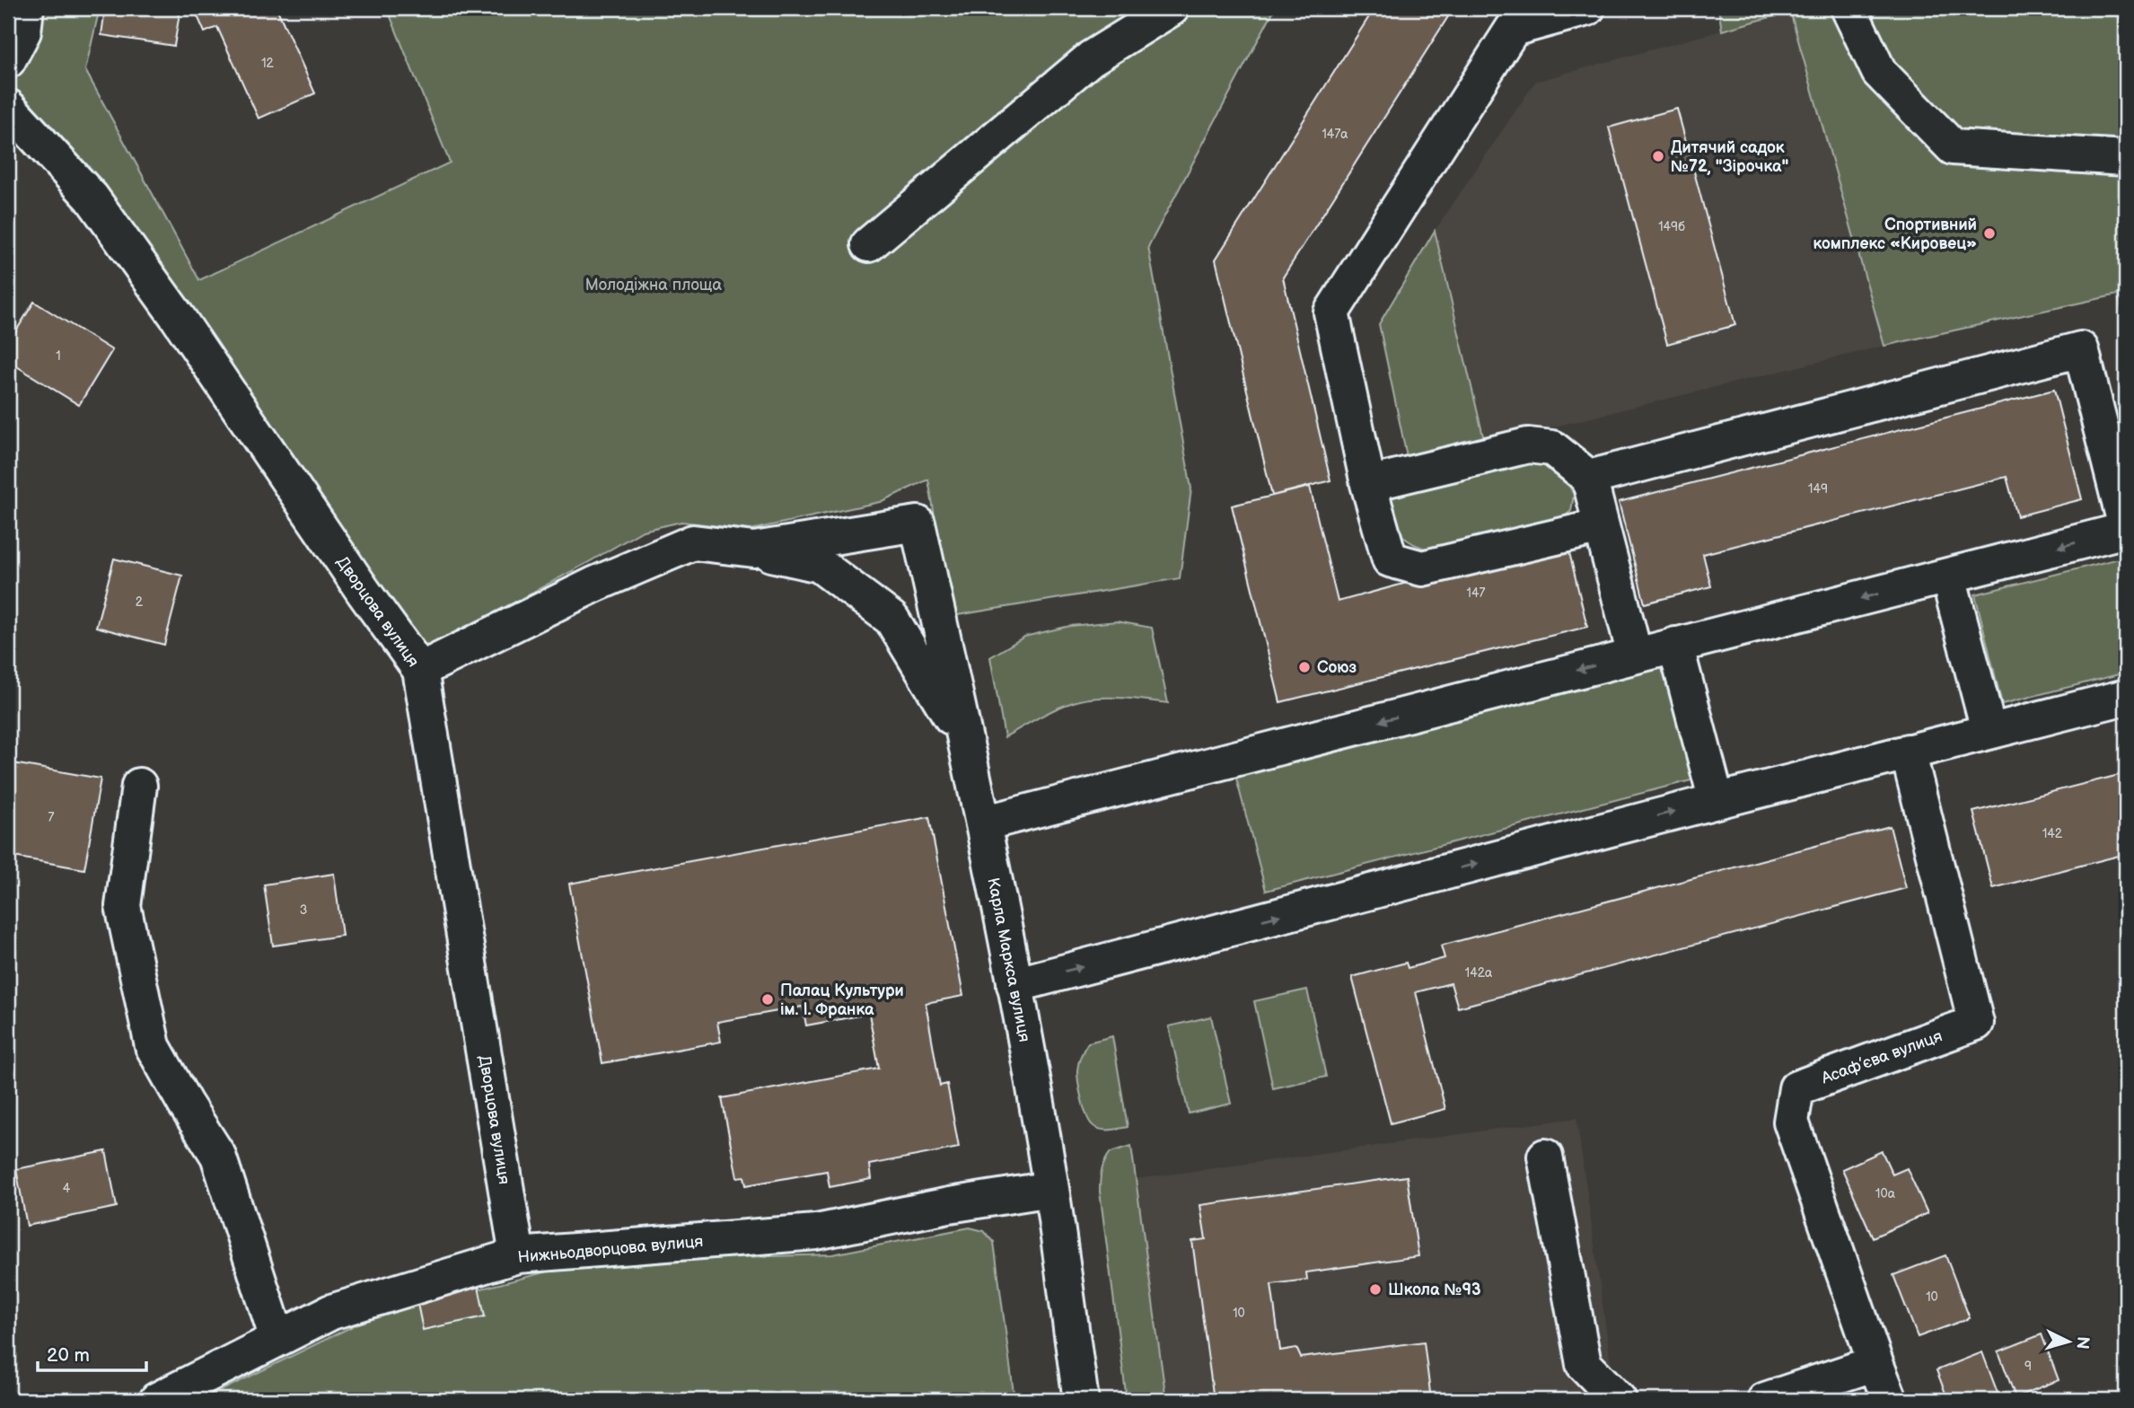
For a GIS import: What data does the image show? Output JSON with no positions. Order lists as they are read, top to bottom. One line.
{"streets":{"street":["Дворцова вулиця","Карла Маркса вулиця","Асаф’єва вулиця","Нижньодворцова вулиця"]},"crossings":[["Дворцова вулиця","Нижньодворцова вулиця"],["Карла Маркса вулиця","Нижньодворцова вулиця"]],"parks":["Молодіжна площа"],"places":["Дитячий садок №72, \"Зірочка\"","Cпортивний комплекс «Кировец»","Союз","Палац Культури ім. І. Франка","Школа №93"],"house_numbers":["12","147а","149б","1","149","147","2","7","142","3","142а","4","10а","10","10","9"],"scale_bar":"20 m","north":"right"}
